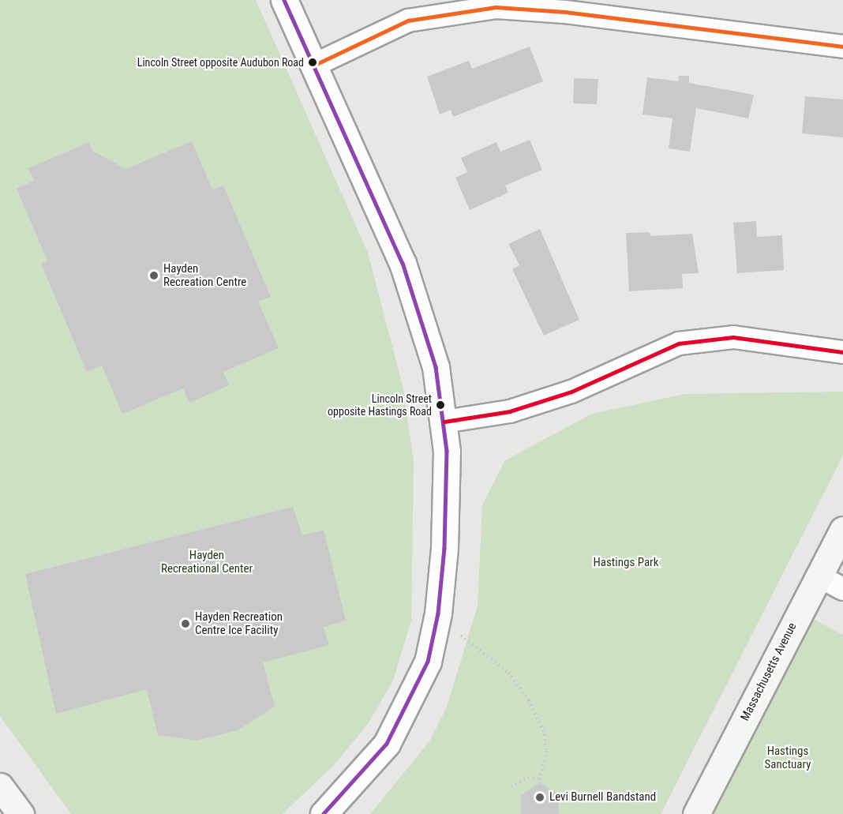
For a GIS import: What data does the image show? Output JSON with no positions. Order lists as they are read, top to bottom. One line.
{"streets":{"main road":["Massachusetts Avenue"]},"parks":["Hayden Recreational Center","Hastings Park","Hastings Sanctuary"],"places":["Lincoln Street opposite Audubon Road","Hayden Recreation Centre","Lincoln Street opposite Hastings Road","Hayden Recreation Centre Ice Facility","Levi Burnell Bandstand"]}
